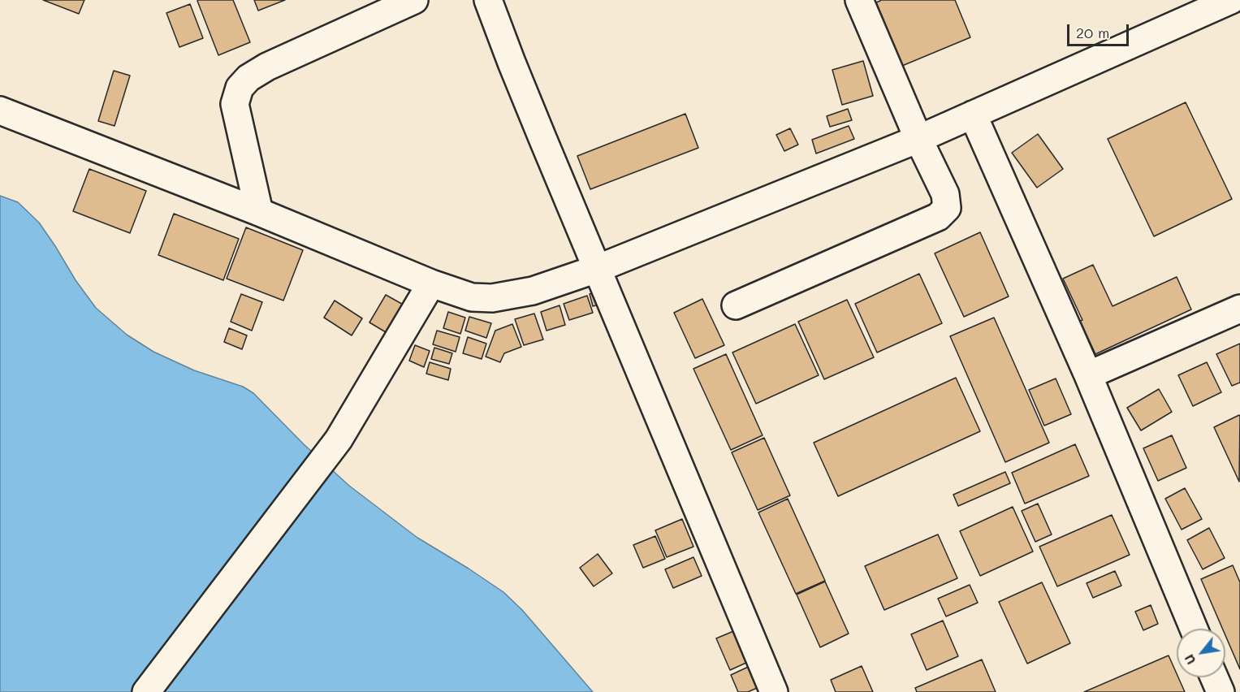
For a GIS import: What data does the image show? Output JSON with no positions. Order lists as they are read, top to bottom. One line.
{"scale_bar":"20 m","north":"bottom left"}
